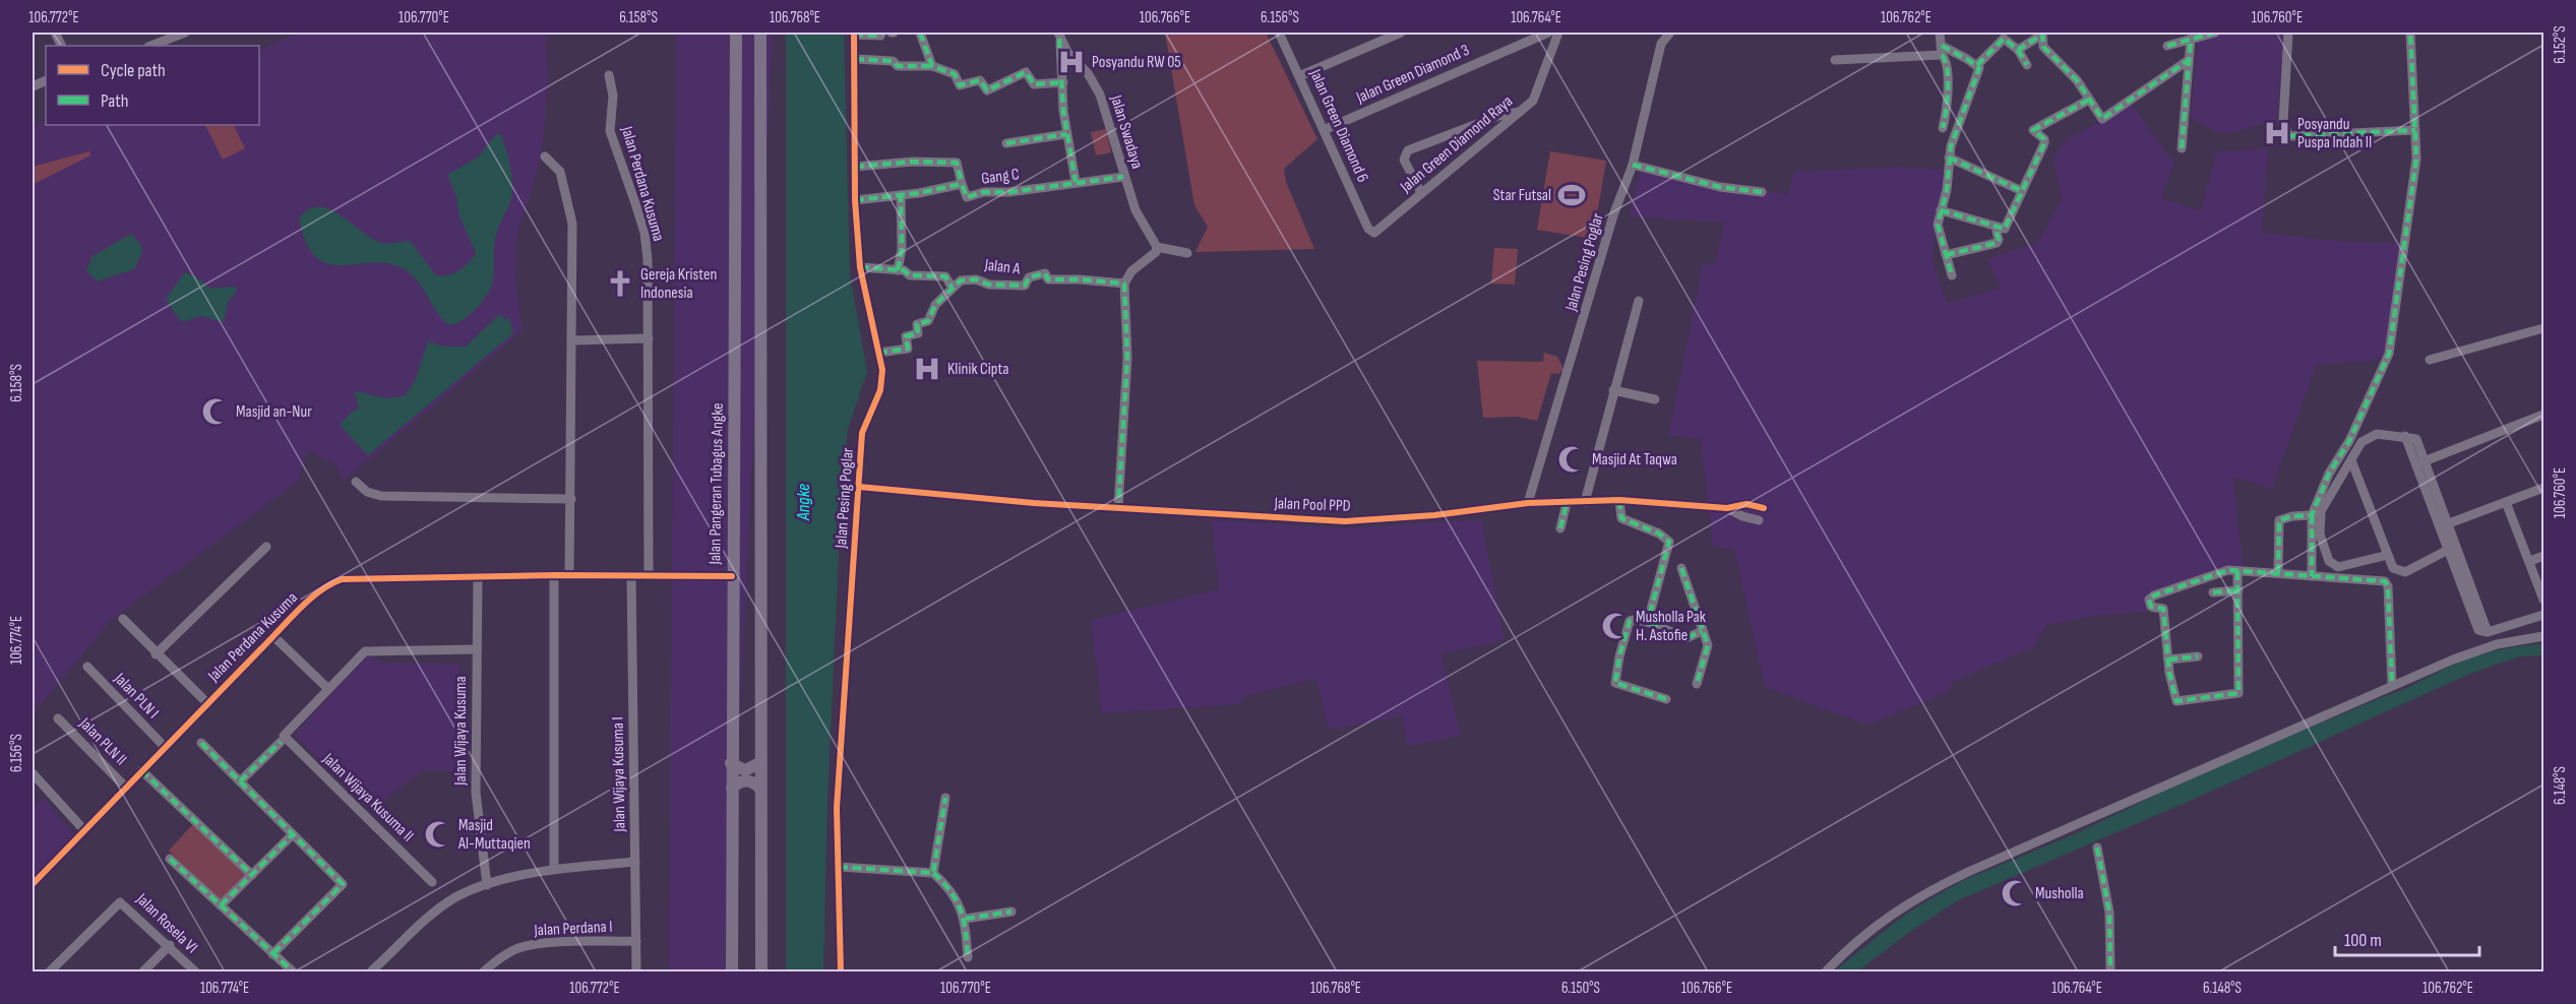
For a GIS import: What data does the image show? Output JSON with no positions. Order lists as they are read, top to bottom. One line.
{"streets":{"main road":["Jalan Pangeran Tubagus Angke"],"street":["Jalan Green Diamond 3","Jalan Green Diamond 6","Jalan Swadaya","Jalan Green Diamond Raya","Gang C","Jalan Perdana Kusuma","Jalan Pesing Poglar","Jalan A","Jalan Pool PPD","Jalan PLN I","Jalan Wijaya Kusuma","Jalan PLN II","Jalan Wijaya Kusuma I","Jalan Wijaya Kusuma II","Jalan Rosela VI","Jalan Perdana I"]},"crossings":[["Jalan Green Diamond 3","Jalan Green Diamond 6"],["Jalan Green Diamond 6","Jalan Green Diamond Raya"],["Jalan Swadaya","Gang C"],["Gang C","Jalan Pesing Poglar"],["Jalan Perdana Kusuma","Jalan Pangeran Tubagus Angke"],["Jalan Perdana Kusuma","Jalan PLN I"],["Jalan Perdana Kusuma","Jalan Wijaya Kusuma"],["Jalan Perdana Kusuma","Jalan PLN II"],["Jalan Perdana Kusuma","Jalan Wijaya Kusuma I"],["Jalan Pesing Poglar","Jalan Pool PPD"],["Jalan Wijaya Kusuma I","Jalan Perdana I"]],"water":["Angke"],"places":{"hospital":["Posyandu RW 05","Posyandu Puspa Indah II","Klinik Cipta"],"sports":["Star Futsal"],"church":["Gereja Kristen Indonesia"],"mosque":["Masjid an-Nur","Masjid At Taqwa","Musholla Pak H. Astofie","Masjid Al-Muttaqien","Musholla"]},"legend":["Cycle path","Path"],"scale_bar":"100 m","coordinates":["106.772°E","106.770°E","6.158°S","106.768°E","106.766°E","6.156°S","106.764°E","106.762°E","106.760°E","6.152°S","106.774°E","6.148°S","6.150°S"]}
